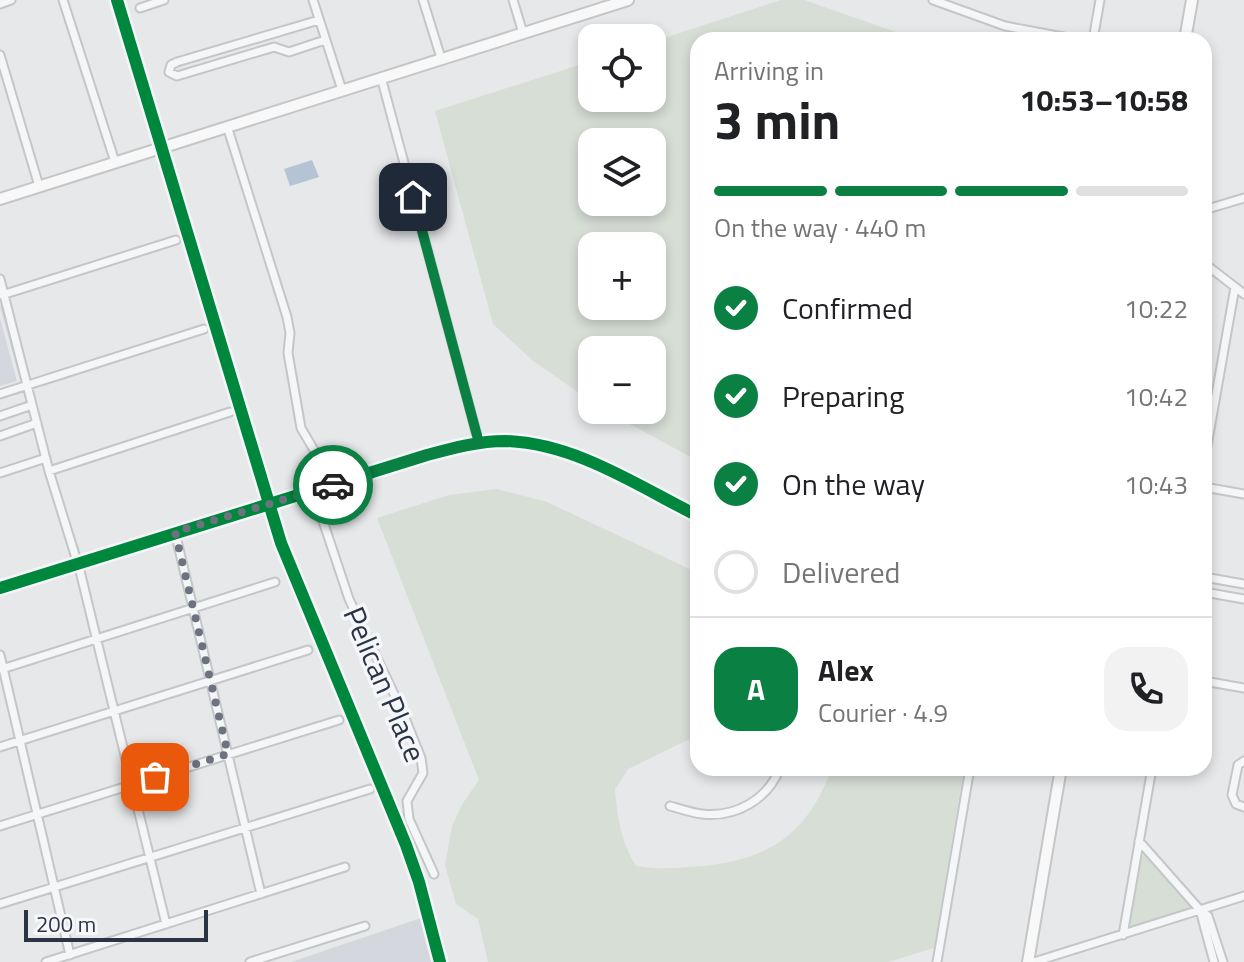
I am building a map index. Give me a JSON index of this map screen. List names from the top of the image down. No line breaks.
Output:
{"streets":{"street":["Pelican Place"]},"scale_bar":"200 m","page":{"map_buttons":["+","−"],"heading":["3 min","Arriving in","10:53–10:58"],"panel":["Alex","Courier · 4.9"],"bar":"On the way · 440 m","list":[["Confirmed","10:22"],["Preparing","10:42"],["On the way","10:43"],"Delivered"],"round":"A","scale":"200 m"}}
